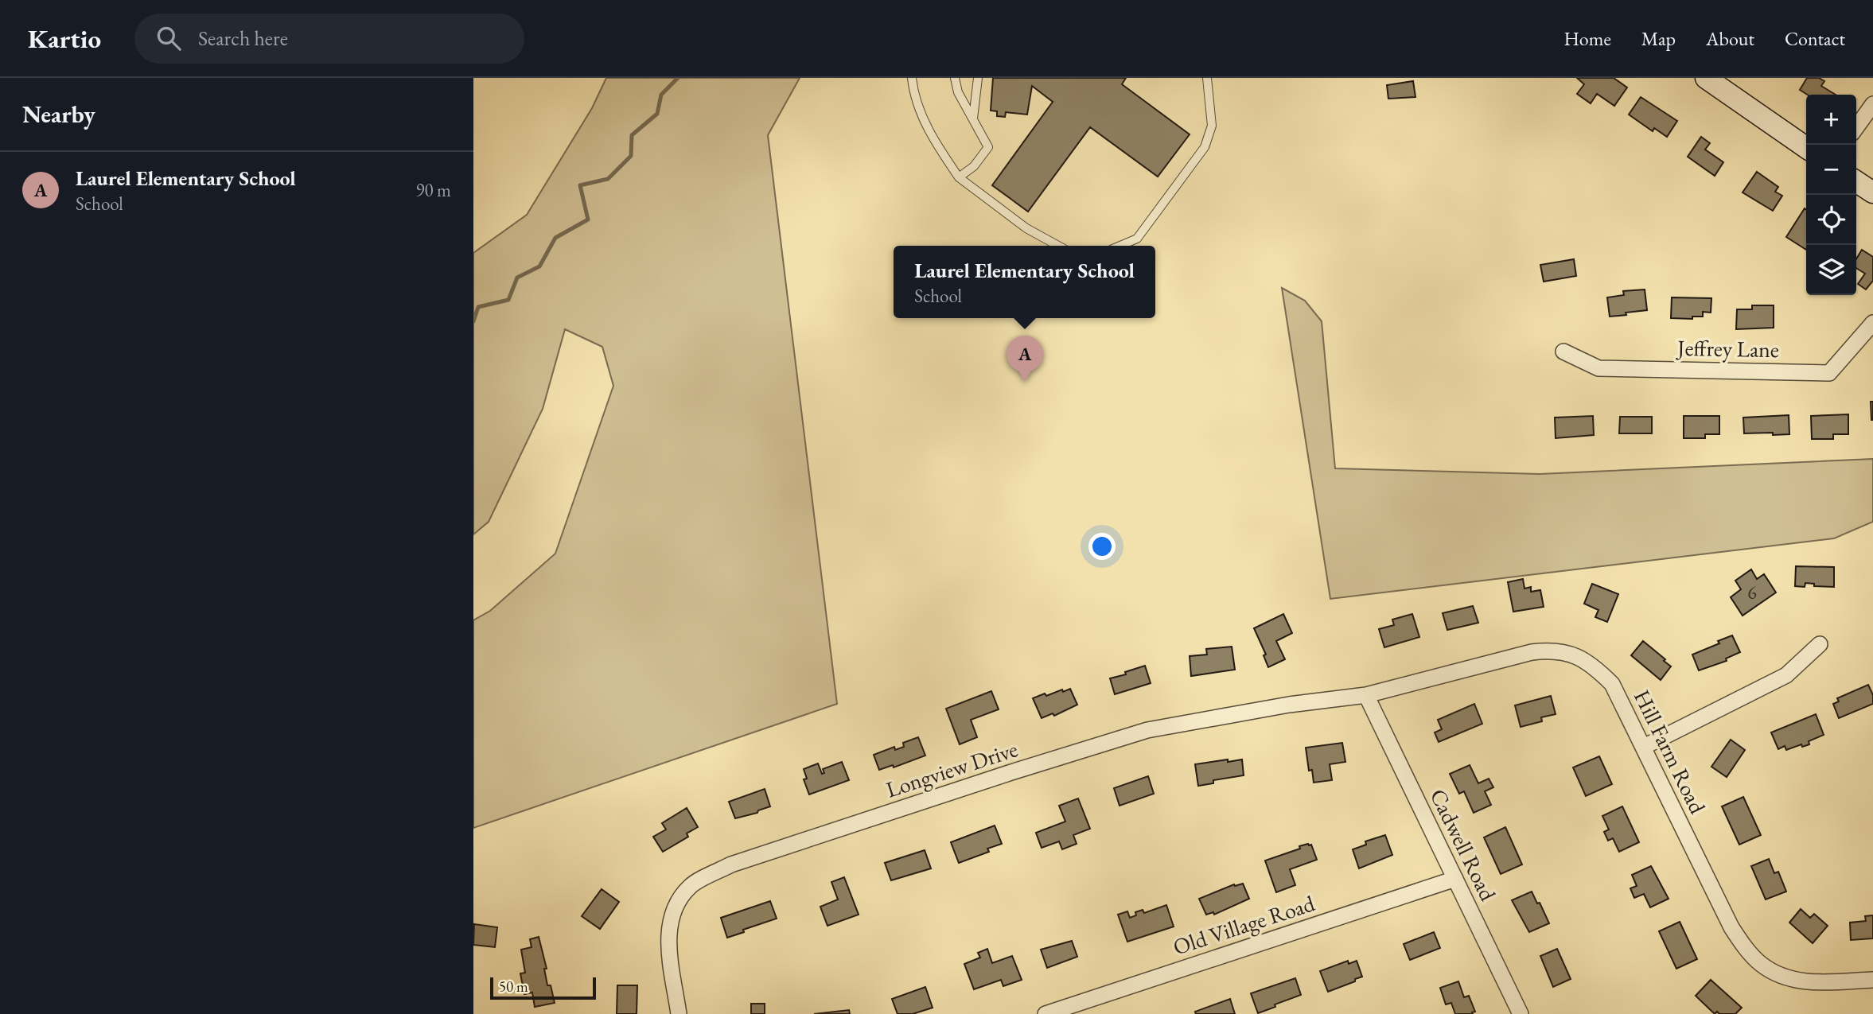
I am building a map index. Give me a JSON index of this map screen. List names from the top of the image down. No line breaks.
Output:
{"streets":{"street":["Jeffrey Lane","Hill Farm Road","Longview Drive","Cadwell Road","Old Village Road"]},"crossings":[["Hill Farm Road","Longview Drive"],["Hill Farm Road","Cadwell Road"],["Longview Drive","Cadwell Road"],["Cadwell Road","Old Village Road"]],"house_numbers":["6"],"scale_bar":"50 m","page":{"header":"Kartio","search":"Search here","nav":["Home","Map","About","Contact"],"heading":"Nearby","map_buttons":["+","−"],"list":[{"mark":"A","name":"Laurel Elementary School","note":"School","value":"90 m"}],"popup":["Laurel Elementary School","School"],"pins":"A","scale":"50 m"}}
